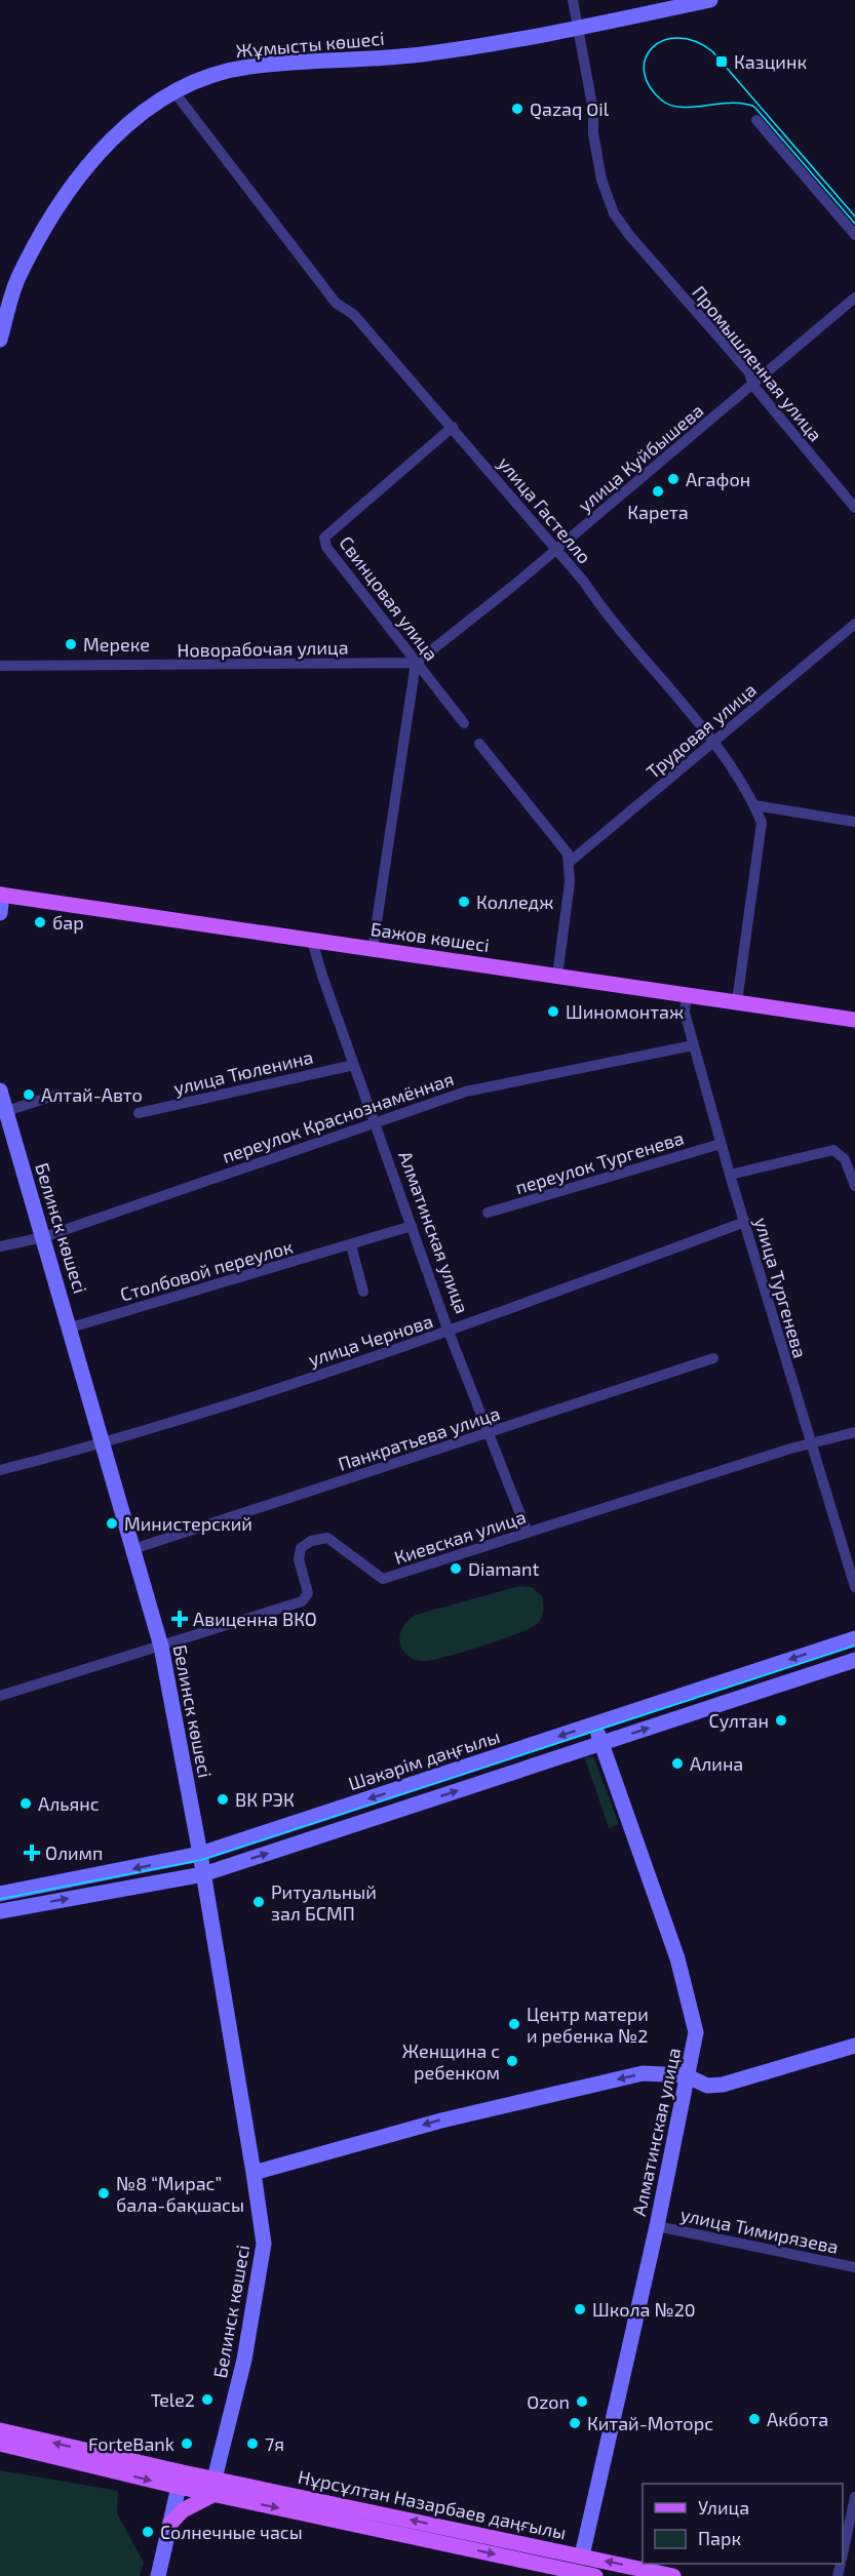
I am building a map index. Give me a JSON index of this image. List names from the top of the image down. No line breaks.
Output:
{"streets":{"main road":["Жұмысты көшесі","Бажов көшесі","Белинск көшесі","Алматинская улица","Шәкәрім даңғылы","Нұрсұлтан Назарбаев даңғылы"],"street":["Промышленная улица","улица Куйбышева","улица Гастелло","Свинцовая улица","Новорабочая улица","Трудовая улица","улица Тюленина","переулок Краснознамённая","переулок Тургенева","Столбовой переулок","улица Тургенева","улица Чернова","Панкратьева улица","Киевская улица","улица Тимирязева"]},"crossings":[["Жұмысты көшесі","Промышленная улица"],["Жұмысты көшесі","улица Гастелло"],["Промышленная улица","улица Куйбышева"],["улица Куйбышева","улица Гастелло"],["улица Куйбышева","Свинцовая улица"],["улица Куйбышева","Новорабочая улица"],["улица Гастелло","Свинцовая улица"],["улица Гастелло","Трудовая улица"],["улица Гастелло","Бажов көшесі"],["Свинцовая улица","Новорабочая улица"],["Бажов көшесі","Алматинская улица"],["Бажов көшесі","улица Тургенева"],["улица Тюленина","Алматинская улица"],["переулок Краснознамённая","Белинск көшесі"],["переулок Краснознамённая","Алматинская улица"],["переулок Краснознамённая","улица Тургенева"],["переулок Тургенева","улица Тургенева"],["Белинск көшесі","Столбовой переулок"],["Белинск көшесі","улица Чернова"],["Белинск көшесі","Панкратьева улица"],["Белинск көшесі","Киевская улица"],["Белинск көшесі","Шәкәрім даңғылы"],["Белинск көшесі","Нұрсұлтан Назарбаев даңғылы"],["Алматинская улица","Столбовой переулок"],["Алматинская улица","улица Чернова"],["Алматинская улица","Панкратьева улица"],["Алматинская улица","Киевская улица"],["Алматинская улица","Шәкәрім даңғылы"],["Алматинская улица","улица Тимирязева"],["Алматинская улица","Нұрсұлтан Назарбаев даңғылы"],["улица Тургенева","улица Чернова"],["улица Тургенева","Киевская улица"]],"places":{"transit":["Казцинк"],"other":["Qazaq Oil","Агафон","Карета","Мереке","Колледж","бар","Шиномонтаж","Алтай-Авто","Министерский","Diamant","Султан","Алина","ВК РЭК","Альянс","Ритуальный зал БСМП","Центр матери и ребенка №2","Женщина с ребенком","№8 “Мирас” бала-бақшасы","Школа №20","Tele2","Ozon","Акбота","Китай-Моторс","ForteBank","7я","Солнечные часы"],"health":["Авиценна ВКО","Олимп"]},"legend":["Улица","Парк"]}
